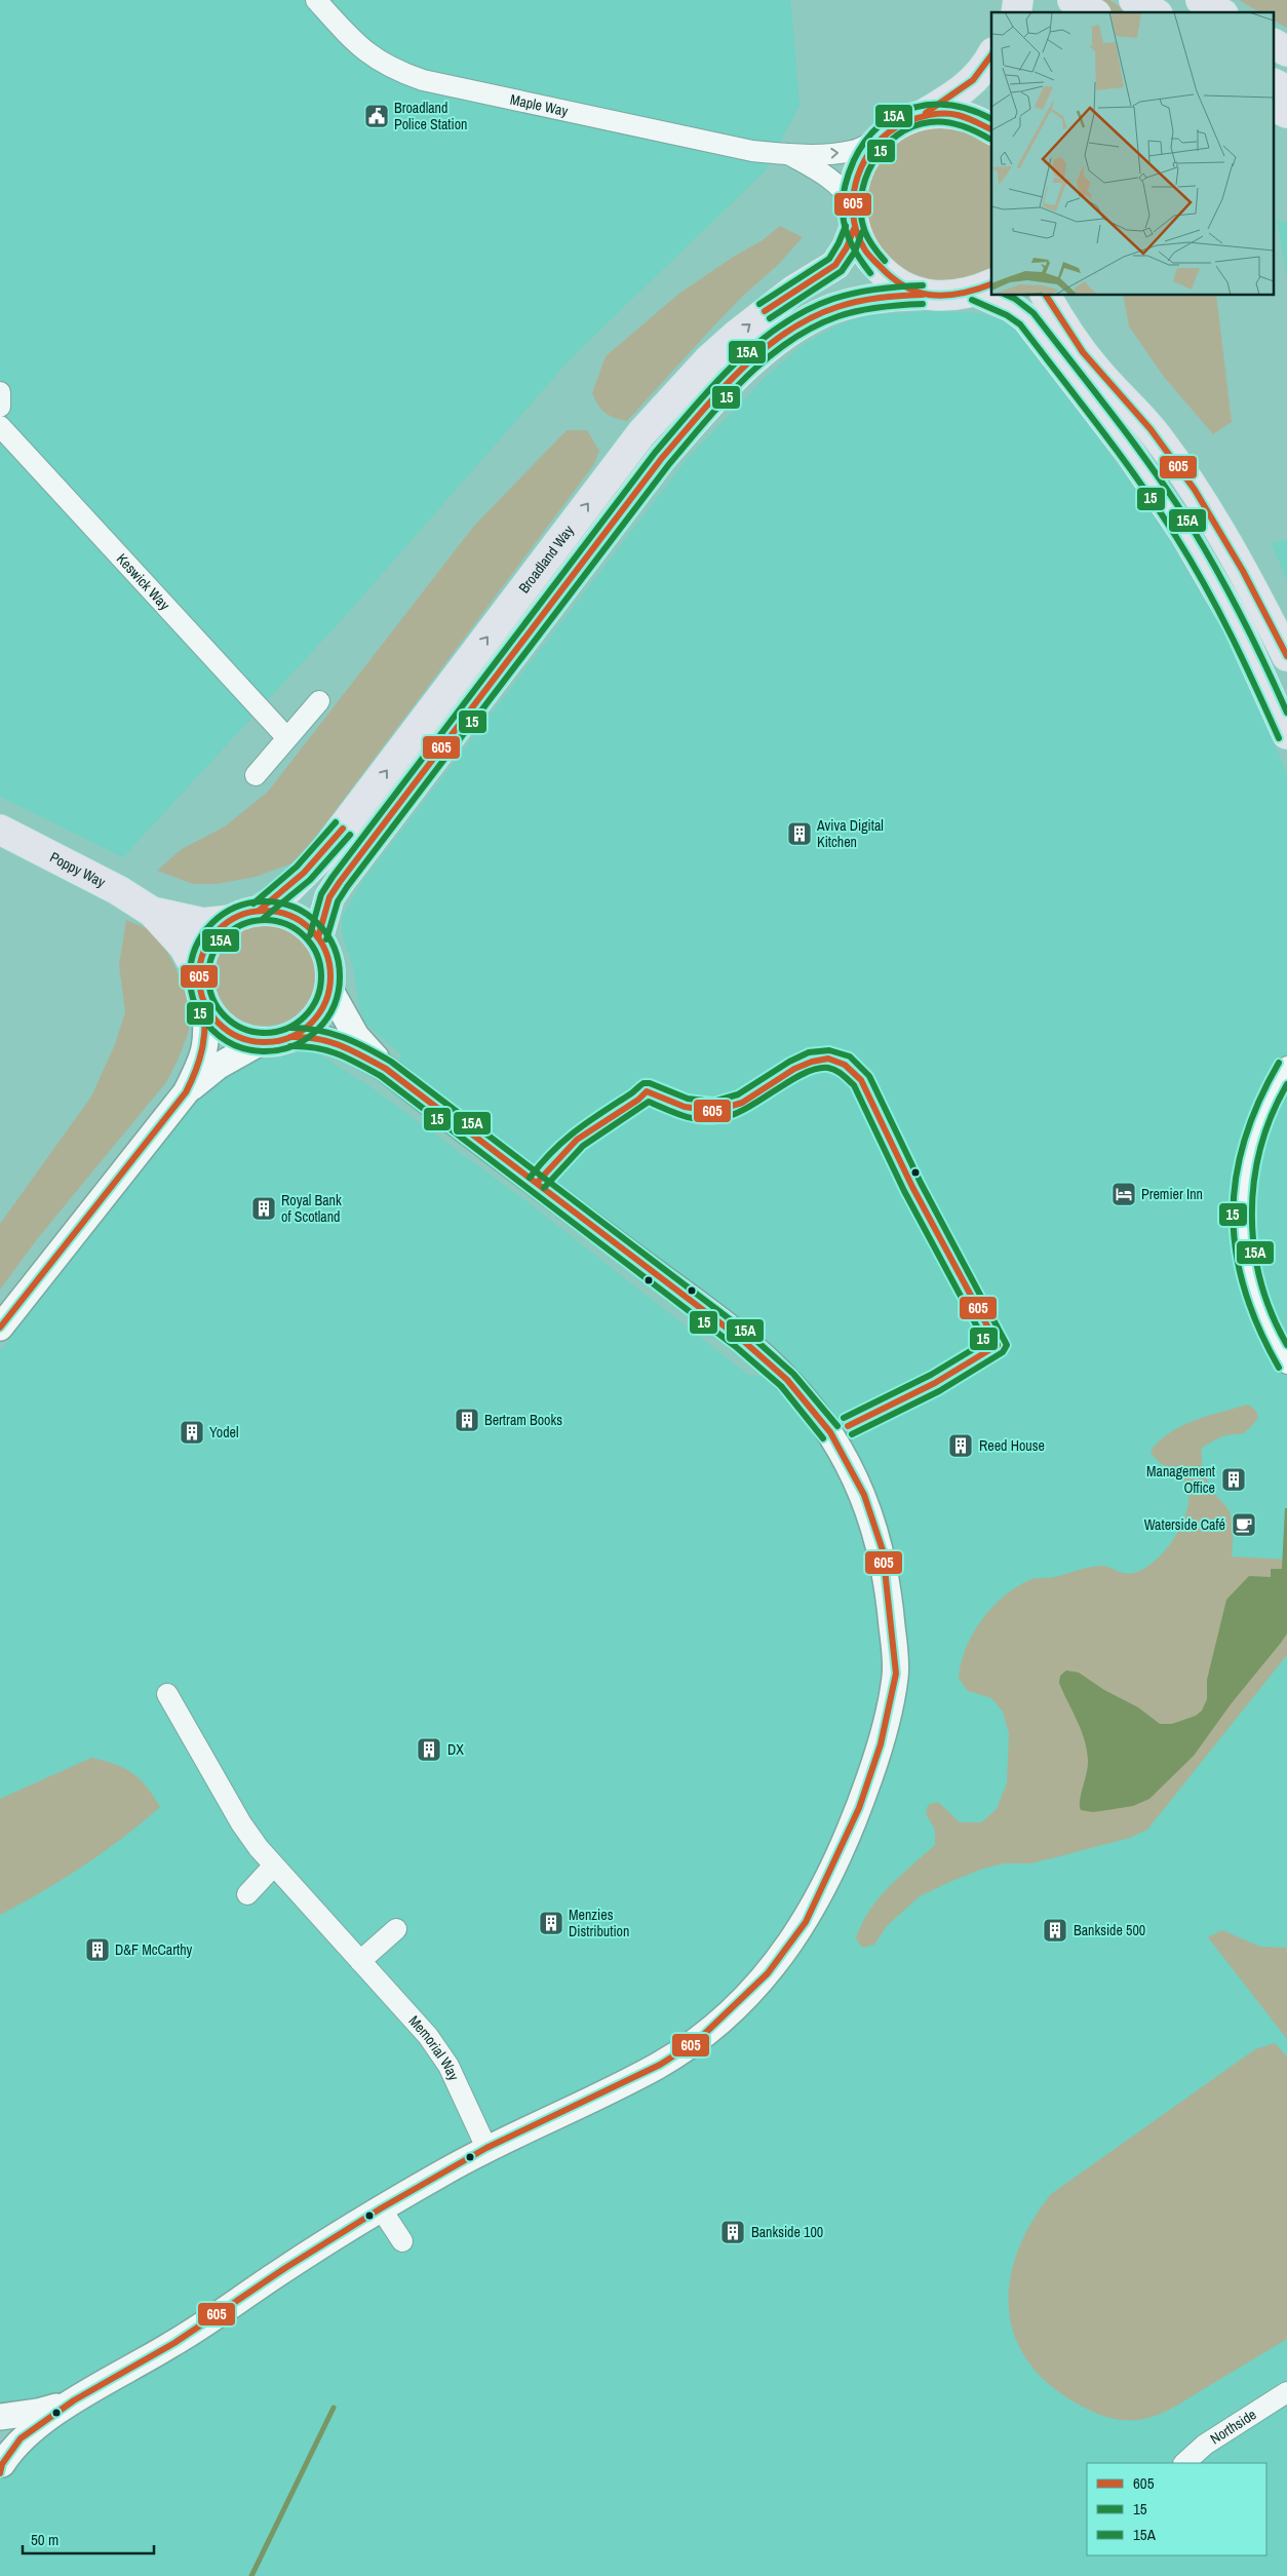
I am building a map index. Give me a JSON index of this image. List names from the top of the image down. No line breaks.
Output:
{"streets":{"highway":["Broadland Way","Poppy Way"],"street":["Maple Way","Keswick Way","Memorial Way","Northside"]},"crossings":[["Maple Way","Broadland Way"],["Broadland Way","Poppy Way"]],"places":{"public building":["Broadland Police Station"],"building":["Aviva Digital Kitchen","Royal Bank of Scotland","Bertram Books","Yodel","Reed House","Management Office","DX","Menzies Distribution","Bankside 500","D&F McCarthy","Bankside 100"],"hotel":["Premier Inn"],"cafe":["Waterside Café"]},"lines":["transit line 605","transit line 15A","transit line 15"],"legend":["605","15","15A"],"scale_bar":"50 m"}
